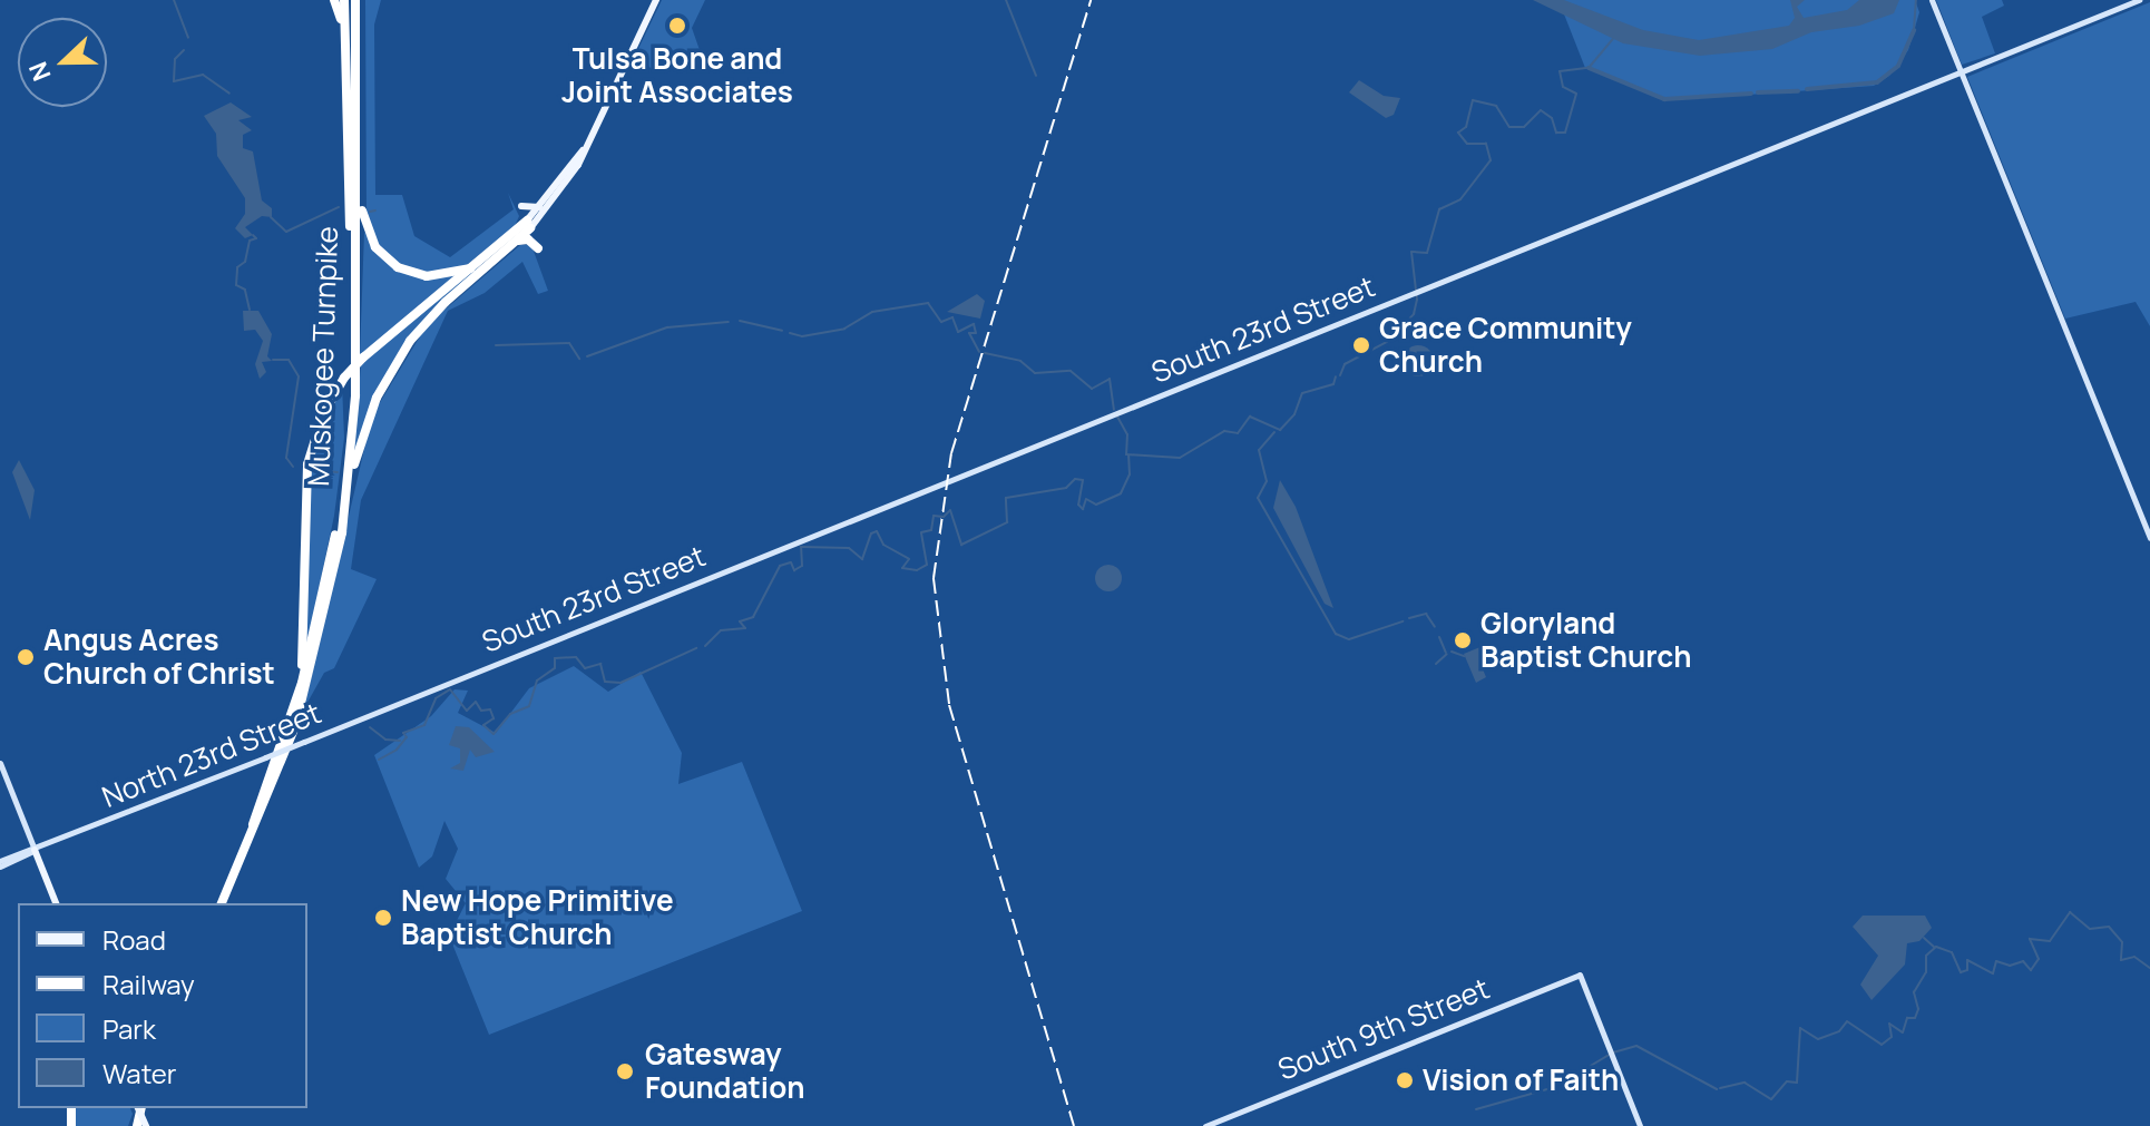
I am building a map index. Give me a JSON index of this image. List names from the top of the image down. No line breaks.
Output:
{"streets":{"highway":["Muskogee Turnpike"],"main road":["South 23rd Street","North 23rd Street","South 9th Street"]},"crossings":[["South 23rd Street","North 23rd Street"]],"places":["Tulsa Bone and Joint Associates","Grace Community Church","Gloryland Baptist Church","Angus Acres Church of Christ","New Hope Primitive Baptist Church","Gatesway Foundation","Vision of Faith"],"legend":["Road","Railway","Park","Water"],"north":"left"}
